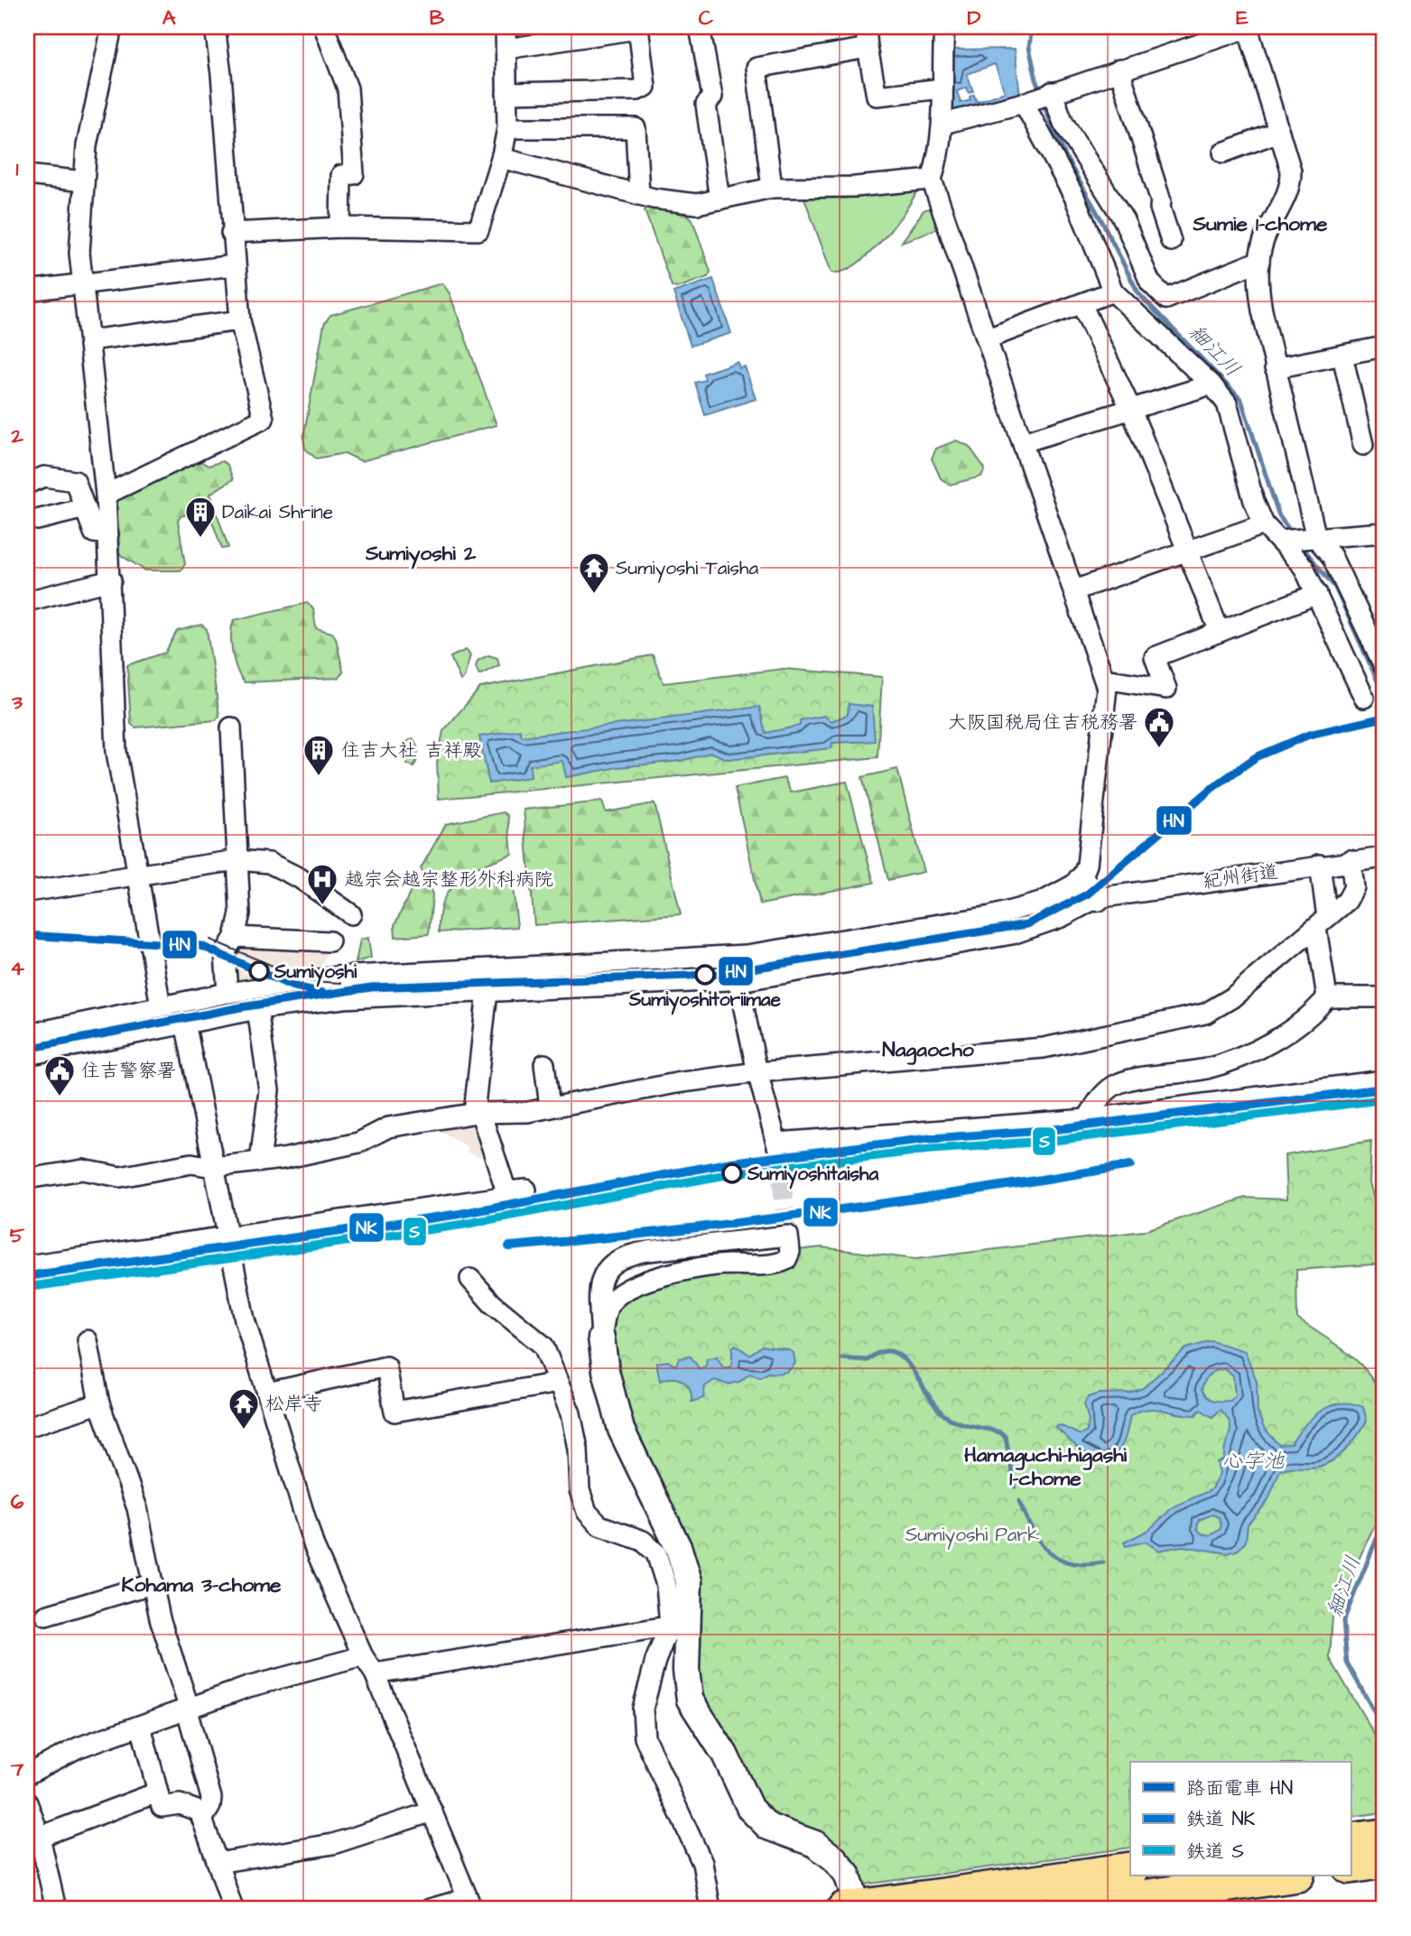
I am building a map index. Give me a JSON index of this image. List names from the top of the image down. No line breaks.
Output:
{"streets":{"street":["紀州街道"]},"districts":["Sumie 1-chome","Sumiyoshi 2","Nagaocho","Hamaguchi-higashi 1-chome","Kohama 3-chome"],"water":["細江川","心字池"],"parks":["Sumiyoshi Park"],"places":{"building":["Daikai Shrine","住吉大社 吉祥殿"],"temple":["Sumiyoshi Taisha","松岸寺"],"public building":["大阪国税局住吉税務署","住吉警察署"],"hospital":["越宗会越宗整形外科病院"],"other":["Sumiyoshi","Sumiyoshitoriimae","Sumiyoshitaisha"]},"lines":["tram line HN","rail line NK","rail line S"],"legend":["路面電車 HN","鉄道 NK","鉄道 S"],"grid":{"columns":["A","B","C","D","E"],"rows":["1","2","3","4","5","6","7"]}}
